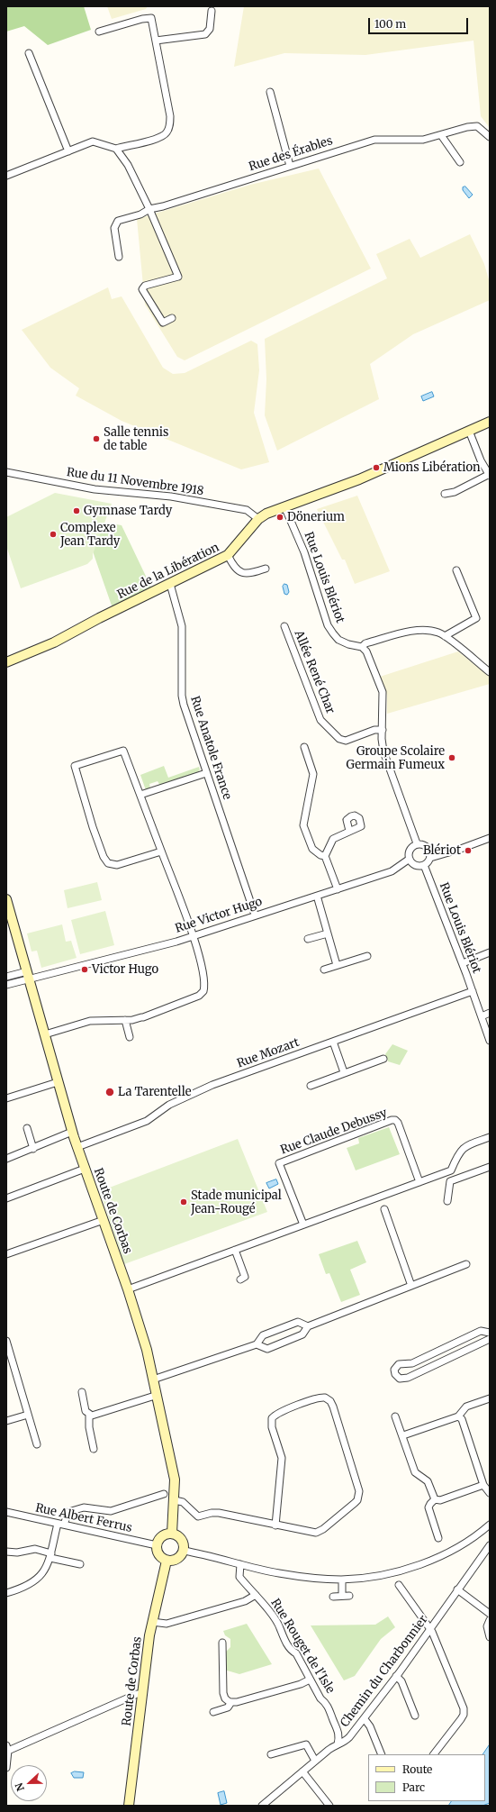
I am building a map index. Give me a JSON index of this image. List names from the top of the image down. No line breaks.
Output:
{"streets":{"street":["Rue des Érables","Rue du 11 Novembre 1918","Rue de la Libération","Rue Louis Blériot","Allée René Char","Rue Anatole France","Rue Victor Hugo","Rue Mozart","Rue Claude Debussy","Route de Corbas","Rue Albert Ferrus","Rue Rouget de l'Isle","Chemin du Charbonnier"]},"crossings":[["Rue du 11 Novembre 1918","Rue de la Libération"],["Rue de la Libération","Rue Louis Blériot"],["Rue de la Libération","Rue Anatole France"],["Rue Louis Blériot","Rue Victor Hugo"],["Rue Louis Blériot","Rue Mozart"],["Rue Anatole France","Rue Victor Hugo"],["Rue Victor Hugo","Route de Corbas"],["Rue Mozart","Route de Corbas"],["Route de Corbas","Rue Albert Ferrus"],["Rue Rouget de l'Isle","Chemin du Charbonnier"]],"places":["Salle tennis de table","Mions Libération","Gymnase Tardy","Dönerium","Complexe Jean Tardy","Groupe Scolaire Germain Fumeux","Blériot","Victor Hugo","La Tarentelle","Stade municipal Jean-Rougé"],"legend":["Route","Parc"],"scale_bar":"100 m","north":"left"}
